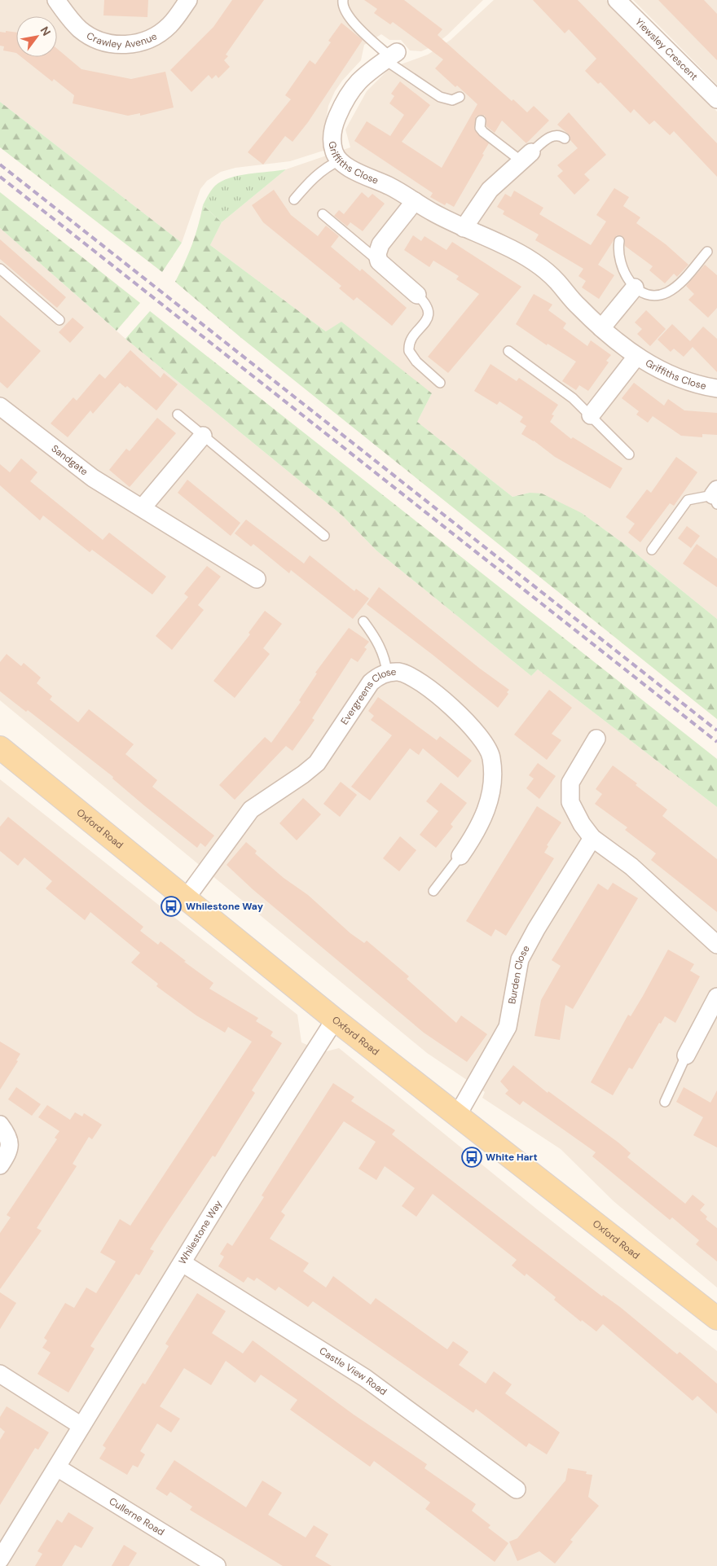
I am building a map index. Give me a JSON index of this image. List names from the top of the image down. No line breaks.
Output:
{"streets":{"main road":["Oxford Road"],"street":["Crawley Avenue","Yiewsley Crescent","Griffiths Close","Sandgate","Evergreens Close","Burden Close","Whilestone Way","Castle View Road","Cullerne Road"]},"crossings":[["Evergreens Close","Oxford Road"],["Oxford Road","Burden Close"],["Oxford Road","Whilestone Way"],["Whilestone Way","Castle View Road"],["Whilestone Way","Cullerne Road"]],"places":{"bus stop":["Whilestone Way","White Hart"]},"north":"top right"}
